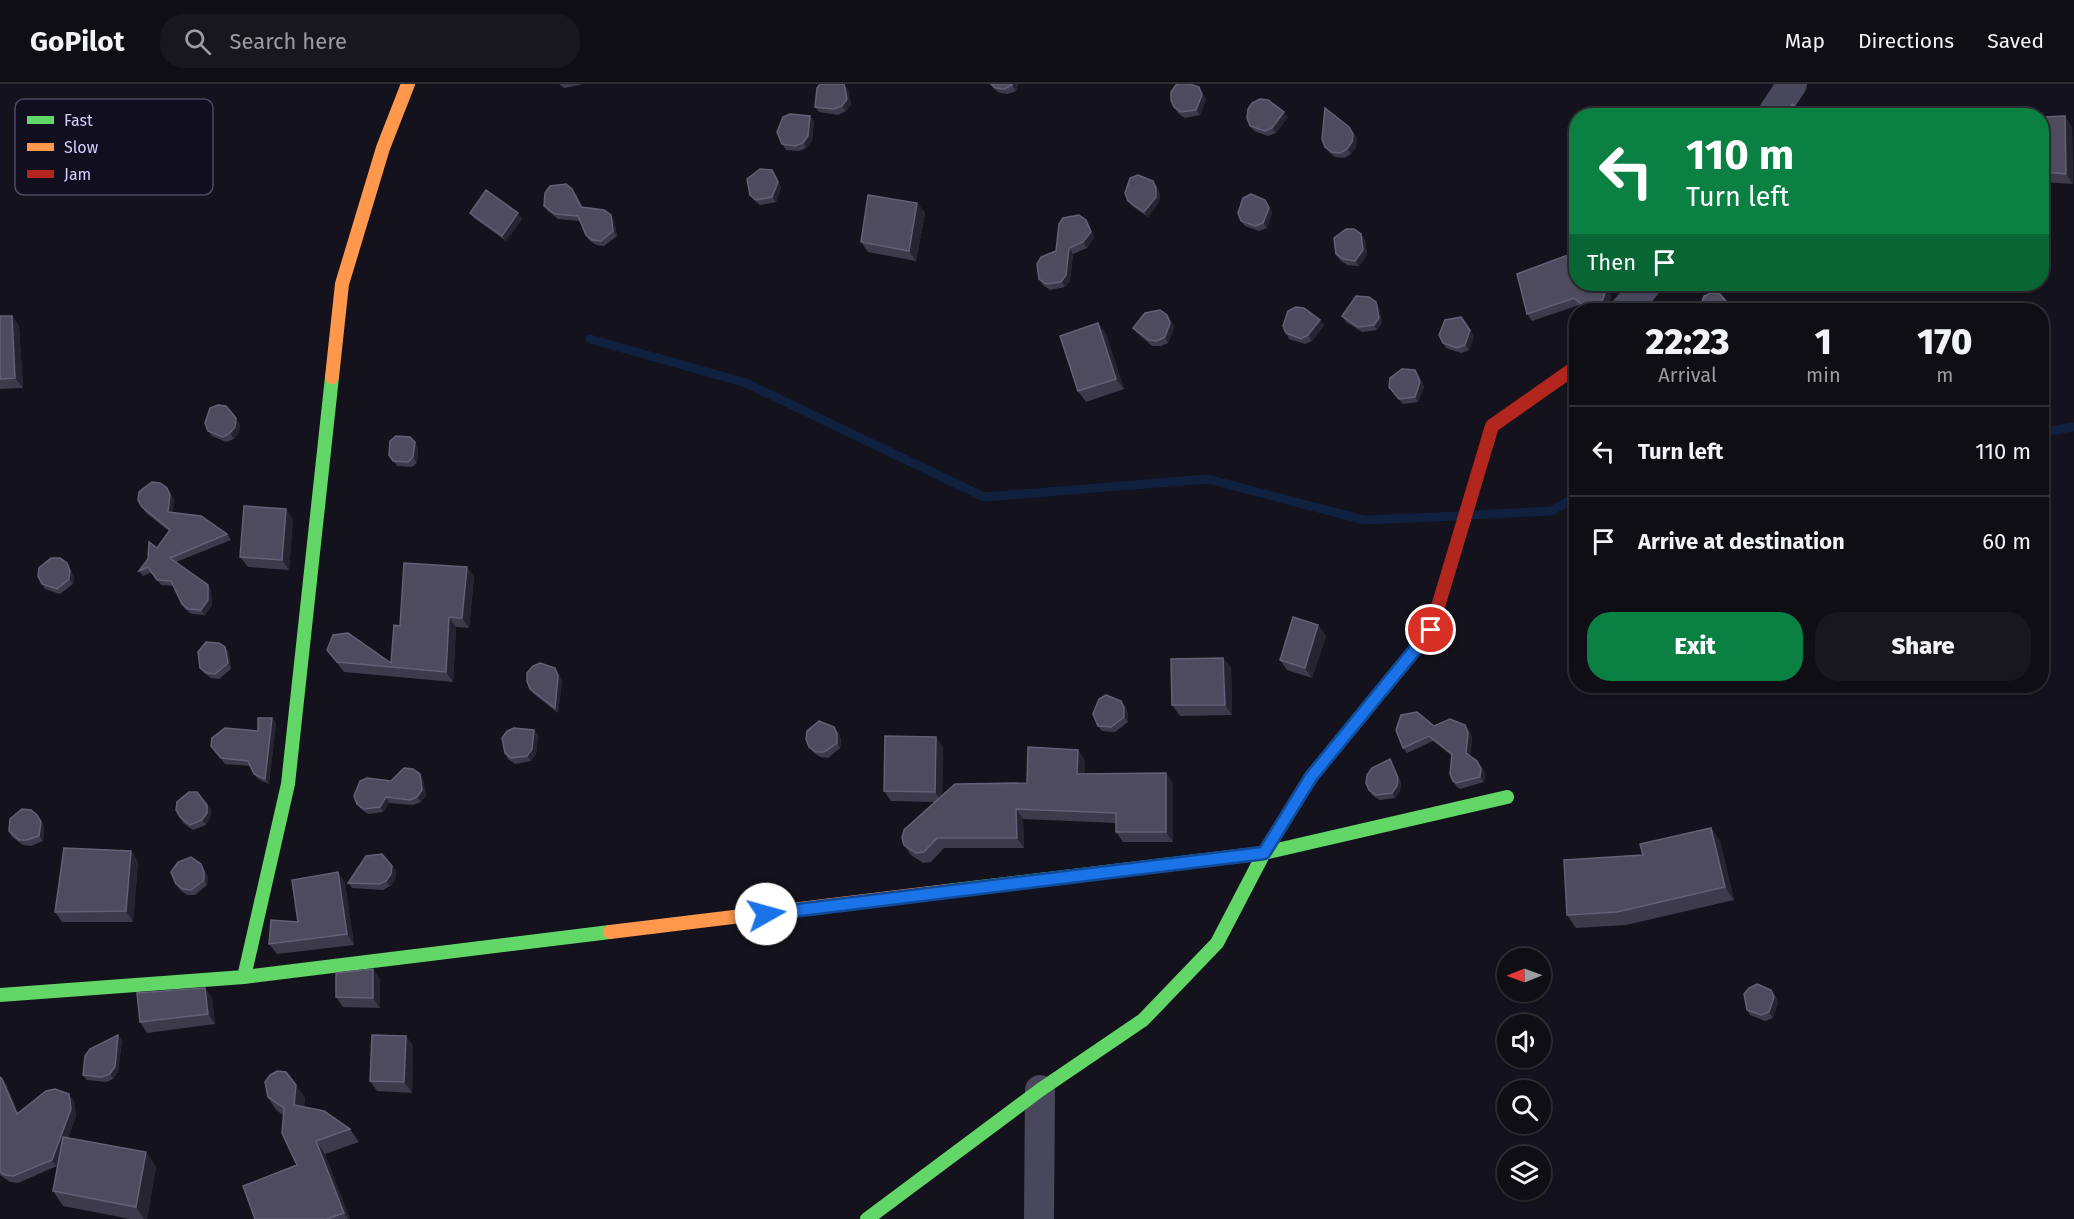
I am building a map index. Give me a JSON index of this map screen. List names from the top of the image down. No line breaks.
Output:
{"legend":["Fast","Slow","Jam"],"north":"left","page":{"header":"GoPilot","search":"Search here","nav":["Map","Directions","Saved"],"turn":["110 m","Turn left"],"then":"Then","eta":["22:23","Arrival","1","min","170","m"],"list":[{"name":"Turn left","value":"110 m"},{"name":"Arrive at destination","value":"60 m"}],"buttons":["Exit","Share"]}}
